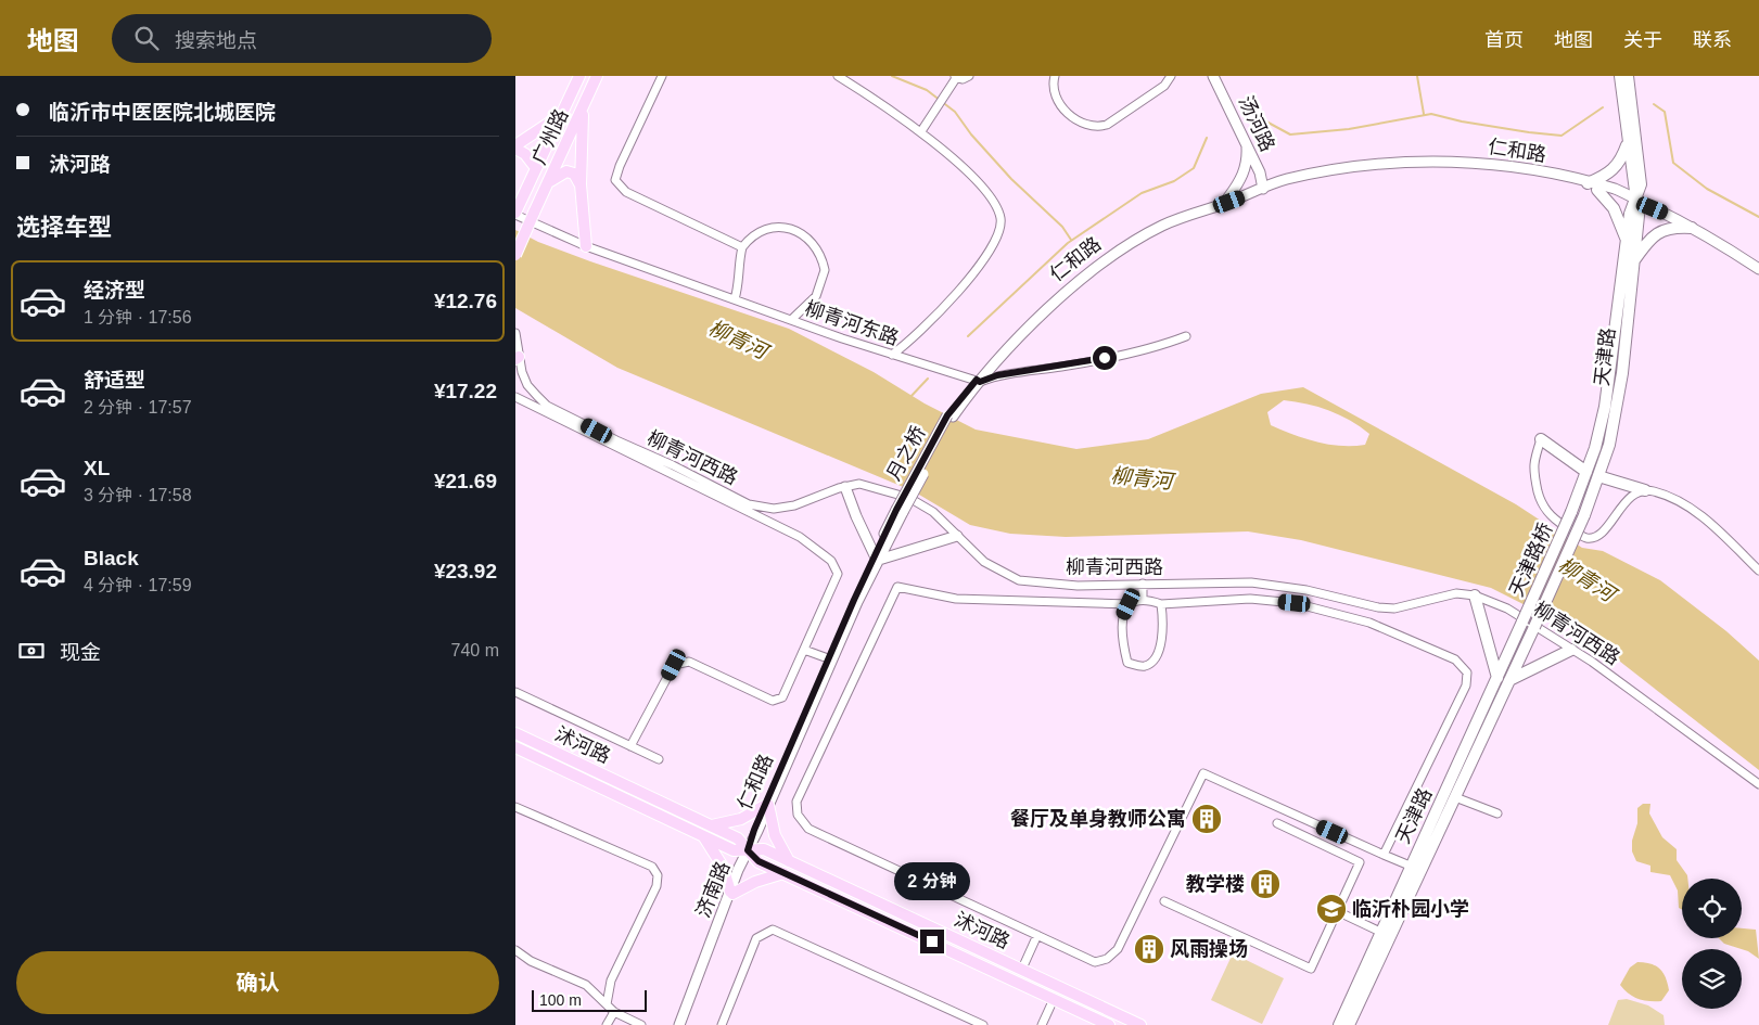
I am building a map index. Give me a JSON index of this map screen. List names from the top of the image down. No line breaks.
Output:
{"streets":{"main road":["广州路","天津路","天津路桥","沭河路"],"street":["汤河路","仁和路","柳青河东路","月之桥","柳青河西路","济南路"]},"crossings":[["汤河路","仁和路"],["广州路","柳青河东路"],["仁和路","柳青河东路"],["仁和路","天津路"],["仁和路","月之桥"],["仁和路","沭河路"],["仁和路","济南路"],["天津路","天津路桥"],["沭河路","济南路"]],"water":["柳青河"],"places":{"building":["餐厅及单身教师公寓","教学楼","风雨操场"],"school or university":["临沂朴园小学"]},"scale_bar":"100 m","page":{"header":"地图","search":"搜索地点","nav":["首页","地图","关于","联系"],"banner":["临沂市中医医院北城医院","沭河路"],"heading":"选择车型","list":[{"name":"经济型","note":"1 分钟 · 17:56","value":"¥12.76"},{"name":"舒适型","note":"2 分钟 · 17:57","value":"¥17.22"},{"name":"XL","note":"3 分钟 · 17:58","value":"¥21.69"},{"name":"Black","note":"4 分钟 · 17:59","value":"¥23.92"}],"pay":["现金","740 m"],"bubble":"2 分钟","buttons":"确认","scale":"100 m"}}
